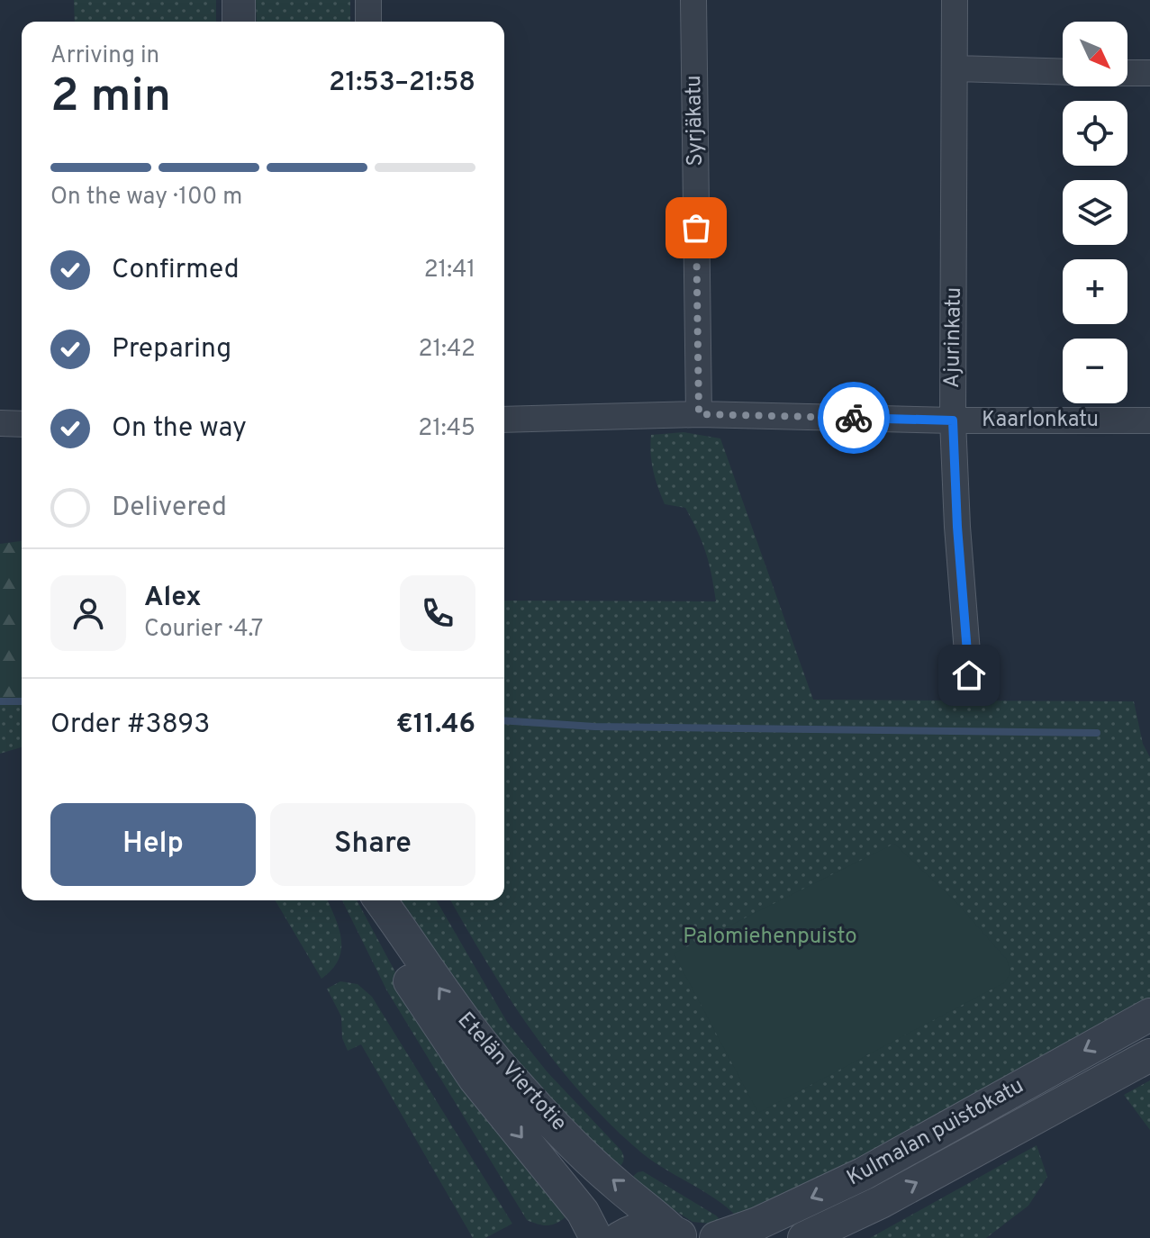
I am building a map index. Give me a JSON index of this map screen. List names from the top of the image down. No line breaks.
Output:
{"streets":{"street":["Syrjäkatu","Ajurinkatu","Kaarlonkatu","Etelän Viertotie","Kulmalan puistokatu"]},"crossings":[["Syrjäkatu","Kaarlonkatu"],["Ajurinkatu","Kaarlonkatu"]],"parks":["Palomiehenpuisto"],"north":"bottom right","page":{"map_buttons":["+","−"],"heading":["2 min","Arriving in","21:53–21:58"],"panel":["Alex","Courier · 4.7","Order #3893","€11.46"],"bar":"On the way · 100 m","list":[["Confirmed","21:41"],["Preparing","21:42"],["On the way","21:45"],"Delivered"],"buttons":["Help","Share"]}}
